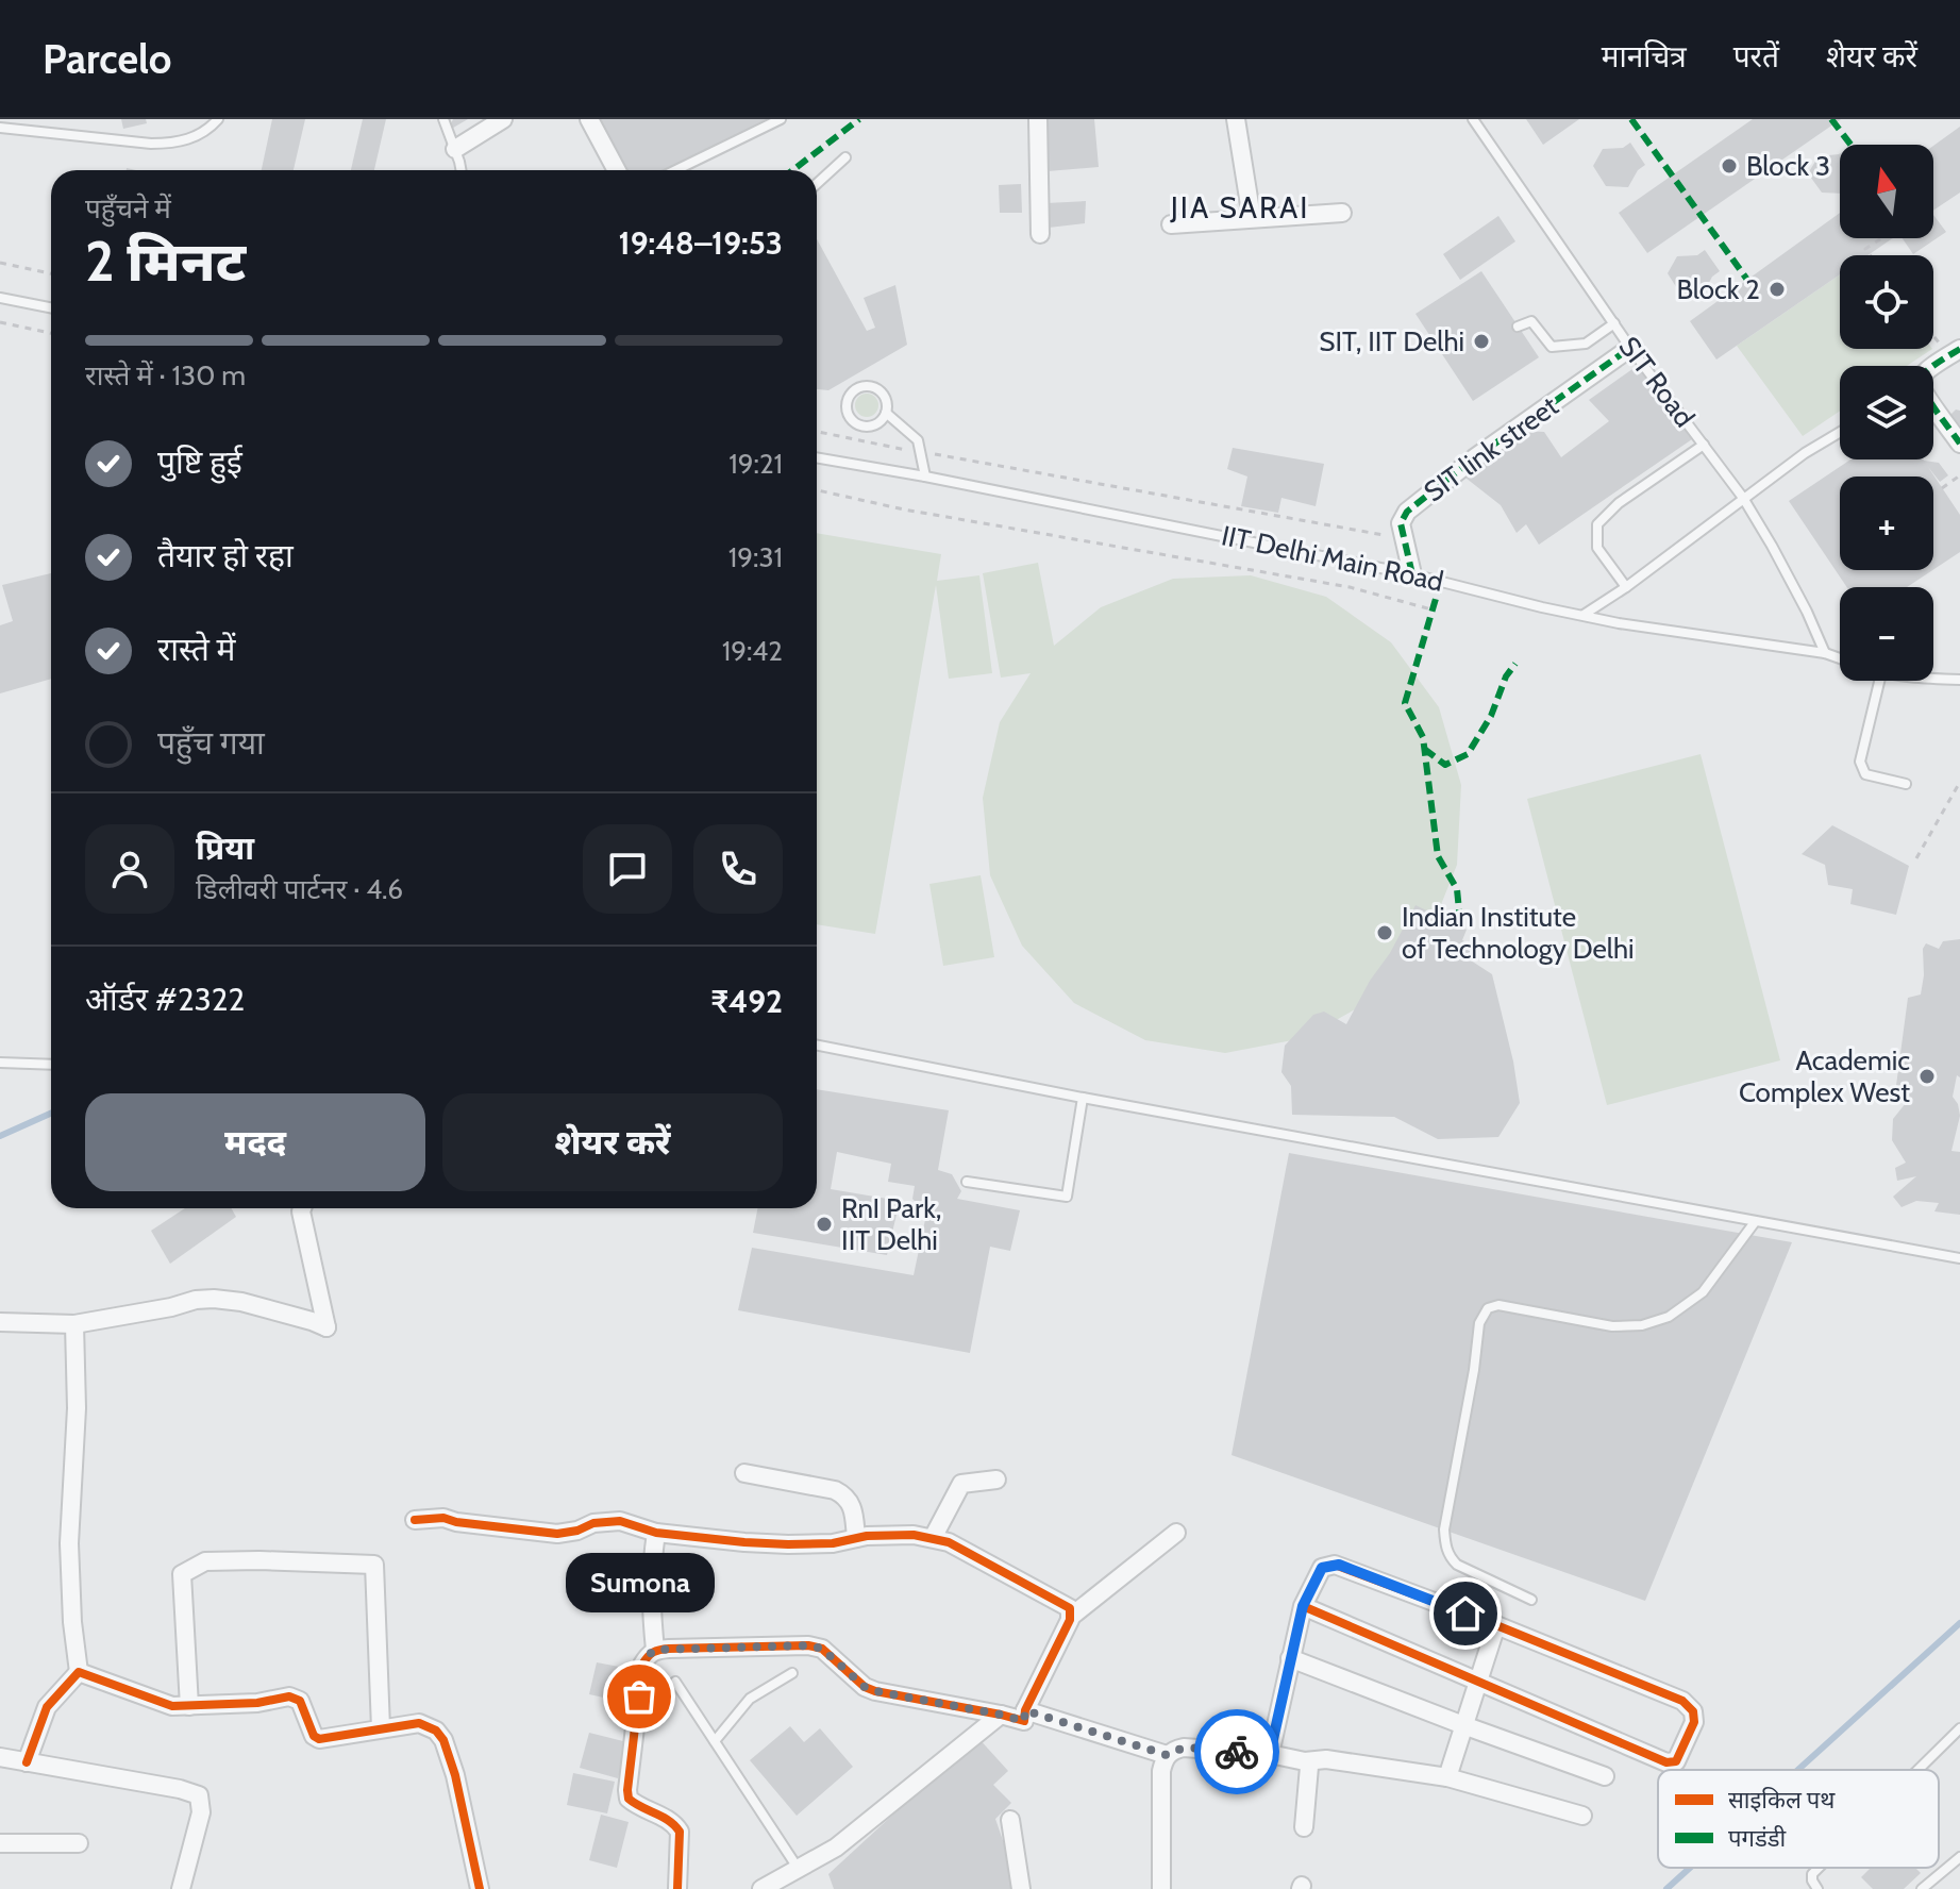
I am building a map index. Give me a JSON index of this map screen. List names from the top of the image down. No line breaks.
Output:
{"streets":{"street":["SIT link street"],"lane":["SIT Road","IIT Delhi Main Road"]},"crossings":[["SIT Road","SIT link street"],["SIT Road","IIT Delhi Main Road"]],"districts":["JIA SARAI"],"places":["Block 3","Block 2","SIT, IIT Delhi","Indian Institute of Technology Delhi","Academic Complex West","RnI Park, IIT Delhi","Sumona"],"legend":["साइकिल पथ","पगडंडी"],"north":"top","page":{"header":"Parcelo","nav":["मानचित्र","परतें","शेयर करें"],"map_buttons":["+","−"],"heading":["2 मिनट","पहुँचने में","19:48–19:53"],"panel":["प्रिया","डिलीवरी पार्टनर · 4.6","ऑर्डर #2322","₹492"],"bar":"रास्ते में · 130 m","list":[["पुष्टि हुई","19:21"],["तैयार हो रहा","19:31"],["रास्ते में","19:42"],"पहुँच गया"],"buttons":["मदद","शेयर करें"],"bubble":"Sumona"}}
